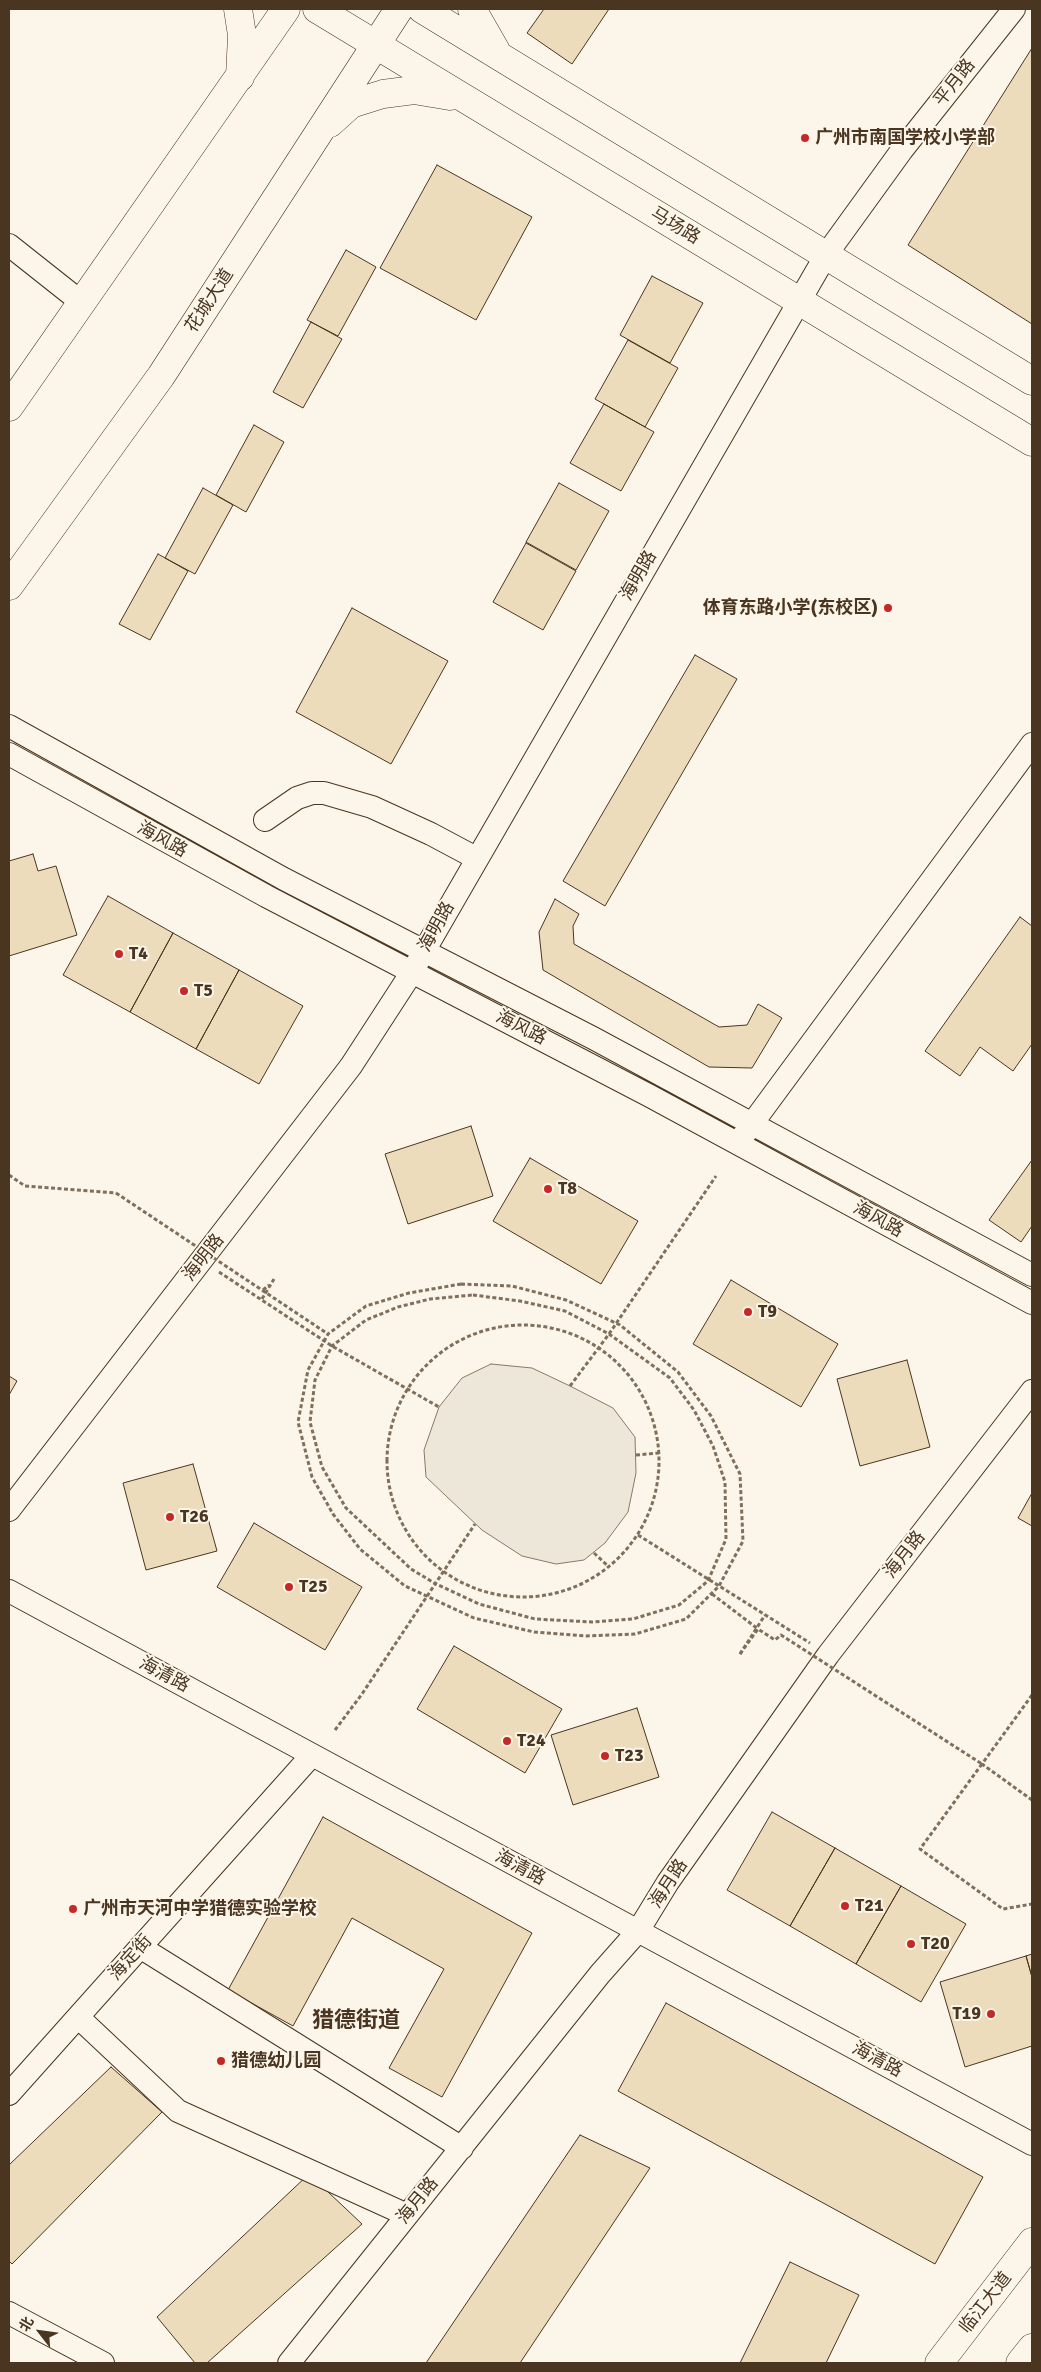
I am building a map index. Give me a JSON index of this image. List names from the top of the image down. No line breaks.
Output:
{"streets":{"main road":["马场路","花城大道","临江大道"],"street":["平月路","海明路","海风路","海月路","海清路","海定街"]},"crossings":[["平月路","马场路"],["平月路","海明路"],["马场路","花城大道"],["马场路","海明路"],["海明路","海风路"],["海月路","海清路"],["海清路","海定街"]],"districts":["猎德街道"],"places":["广州市南国学校小学部","体育东路小学(东校区)","T4","T5","T8","T9","T26","T25","T24","T23","T21","广州市天河中学猎德实验学校","T20","T19","猎德幼儿园"],"north":"top left"}
